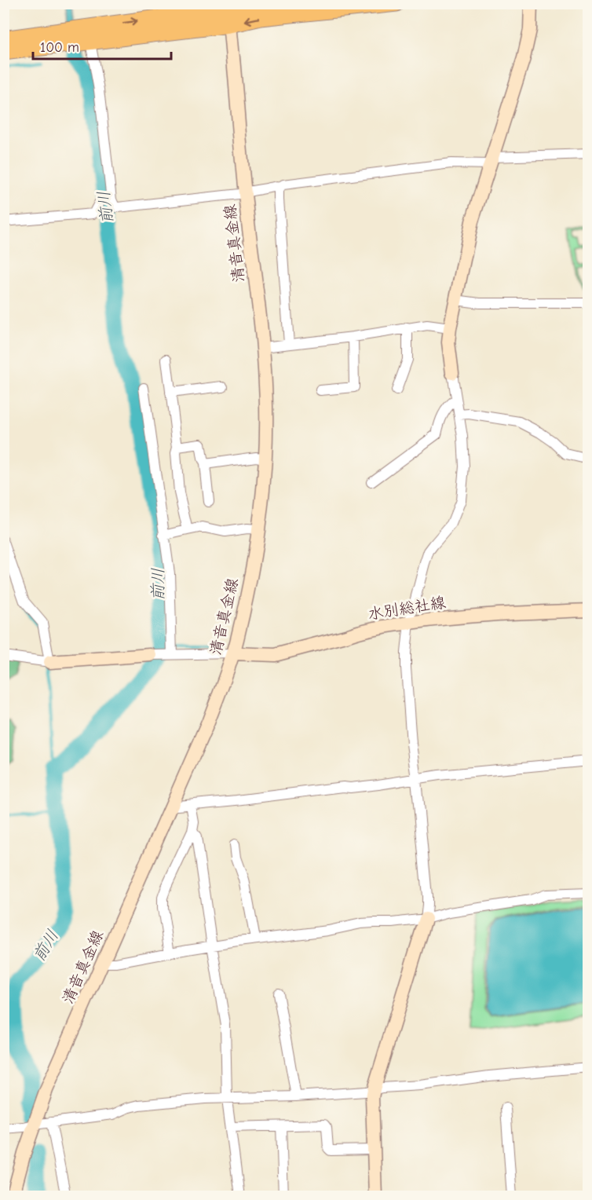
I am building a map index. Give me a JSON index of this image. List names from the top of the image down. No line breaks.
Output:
{"streets":{"main road":["清音真金線","水別総社線"]},"crossings":[["清音真金線","水別総社線"]],"water":["前川"],"scale_bar":"100 m"}
